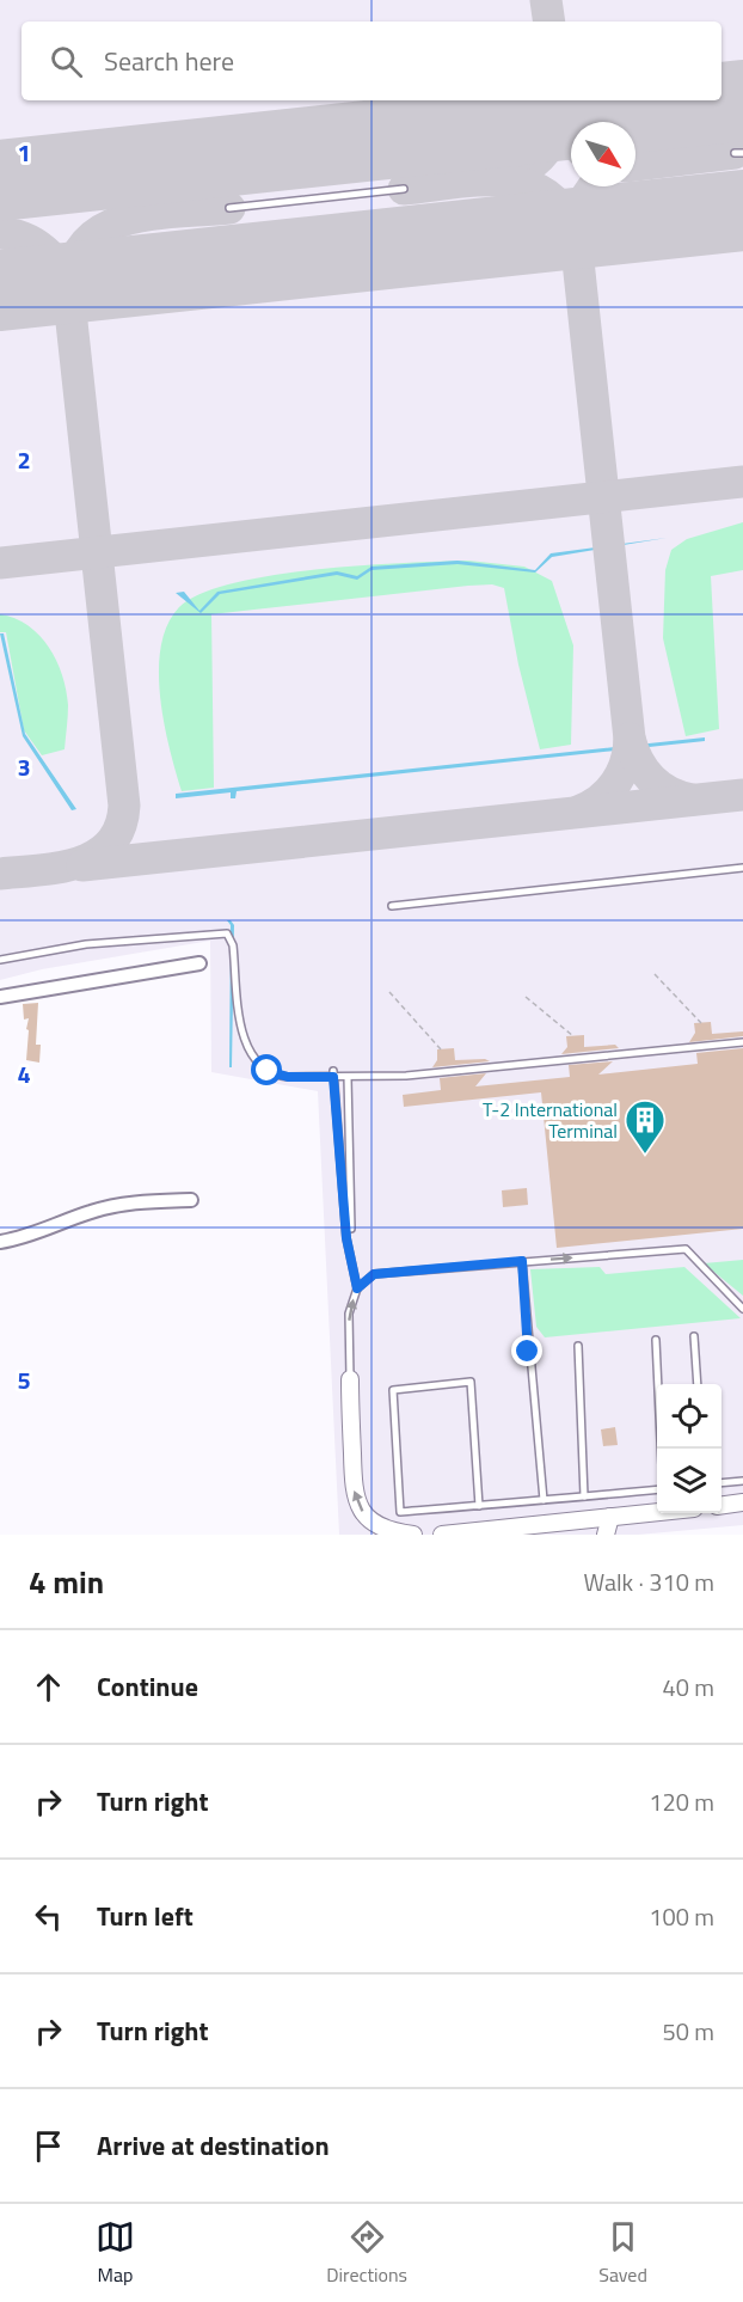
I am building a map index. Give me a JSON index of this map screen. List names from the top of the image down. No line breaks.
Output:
{"places":{"building":["T-2 International Terminal"]},"north":"bottom right","page":{"search":"Search here","heading":["4 min","Walk · 310 m"],"list":[["Continue","40 m"],["Turn right","120 m"],["Turn left","100 m"],["Turn right","50 m"],"Arrive at destination"],"nav":["Map","Directions","Saved"]},"grid":{"rows":["1","2","3","4","5"]}}
